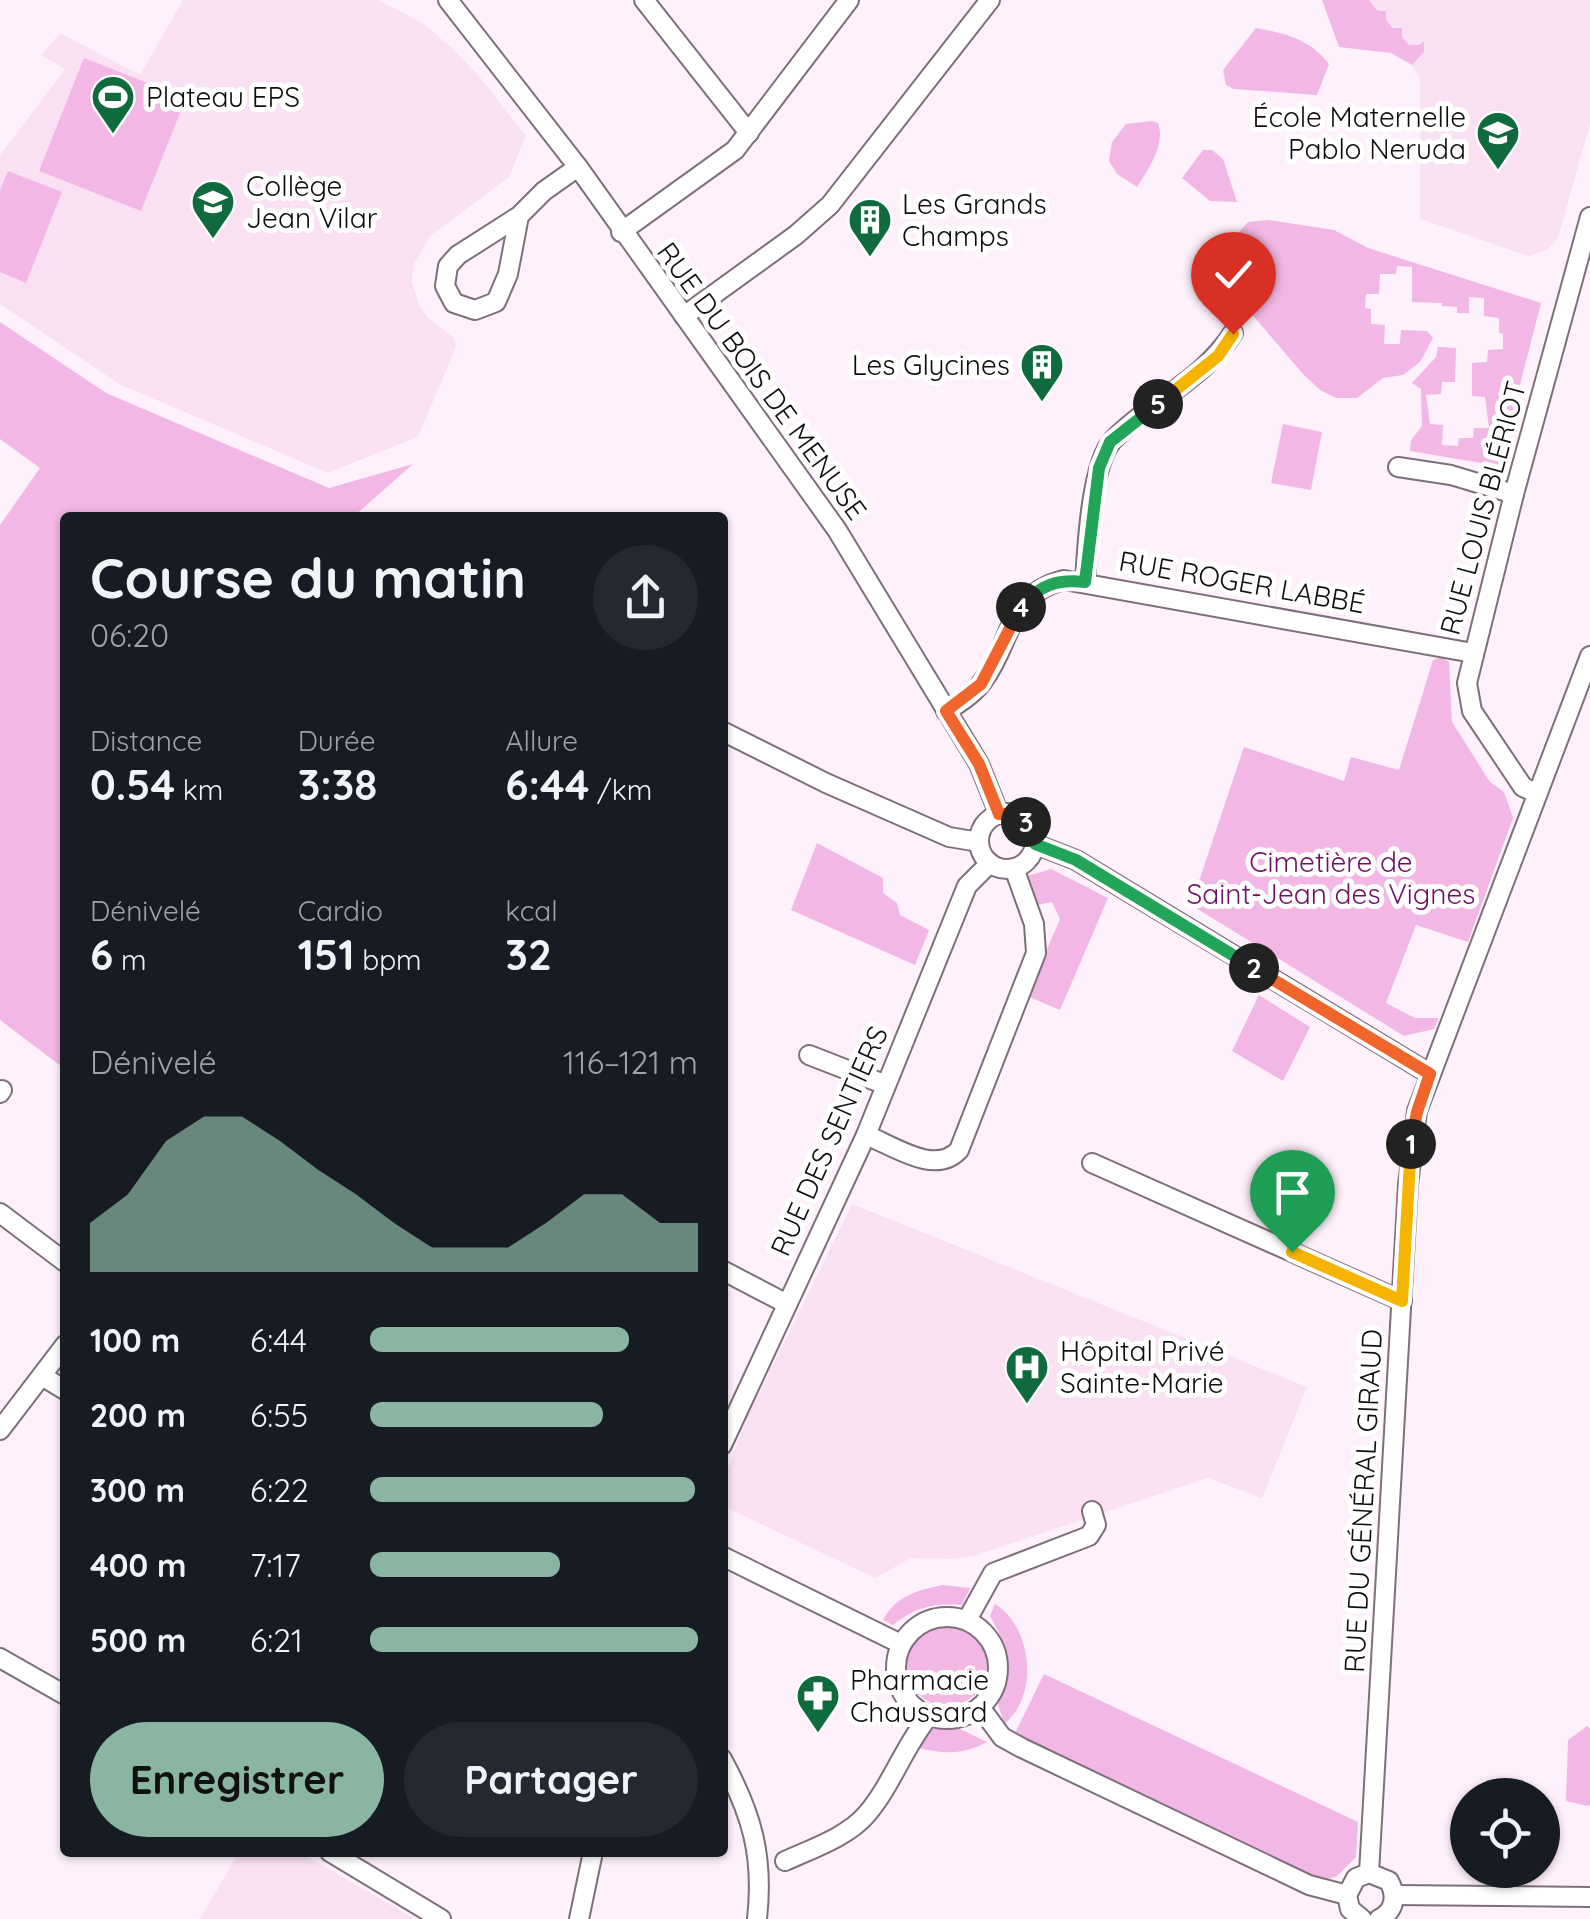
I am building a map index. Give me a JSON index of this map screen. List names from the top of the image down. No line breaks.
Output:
{"streets":{"street":["RUE DU BOIS DE MENUSE","RUE LOUIS BLÉRIOT","RUE ROGER LABBÉ","RUE DES SENTIERS","RUE DU GÉNÉRAL GIRAUD"]},"crossings":[["RUE DU BOIS DE MENUSE","RUE ROGER LABBÉ"],["RUE DU BOIS DE MENUSE","RUE DES SENTIERS"],["RUE LOUIS BLÉRIOT","RUE ROGER LABBÉ"],["RUE LOUIS BLÉRIOT","RUE DU GÉNÉRAL GIRAUD"]],"parks":["Cimetière de Saint-Jean des Vignes"],"places":{"sports":["Plateau EPS"],"school or university":["École Maternelle Pablo Neruda","Collège Jean Vilar"],"building":["Les Grands Champs","Les Glycines"],"hospital":["Hôpital Privé Sainte-Marie"],"pharmacy":["Pharmacie Chaussard"]},"page":{"pins":["5","4","3","2","1"],"heading":["Course du matin","06:20"],"stats":[["Distance","0.54 km"],["Durée","3:38"],["Allure","6:44 /km"],["Dénivelé","6 m"],["Cardio","151 bpm"],["kcal","32"]],"chart":["Dénivelé","116–121 m"],"list":[{"name":"100 m","note":"6:44"},{"name":"200 m","note":"6:55"},{"name":"300 m","note":"6:22"},{"name":"400 m","note":"7:17"},{"name":"500 m","note":"6:21"}],"buttons":["Enregistrer","Partager"]}}
